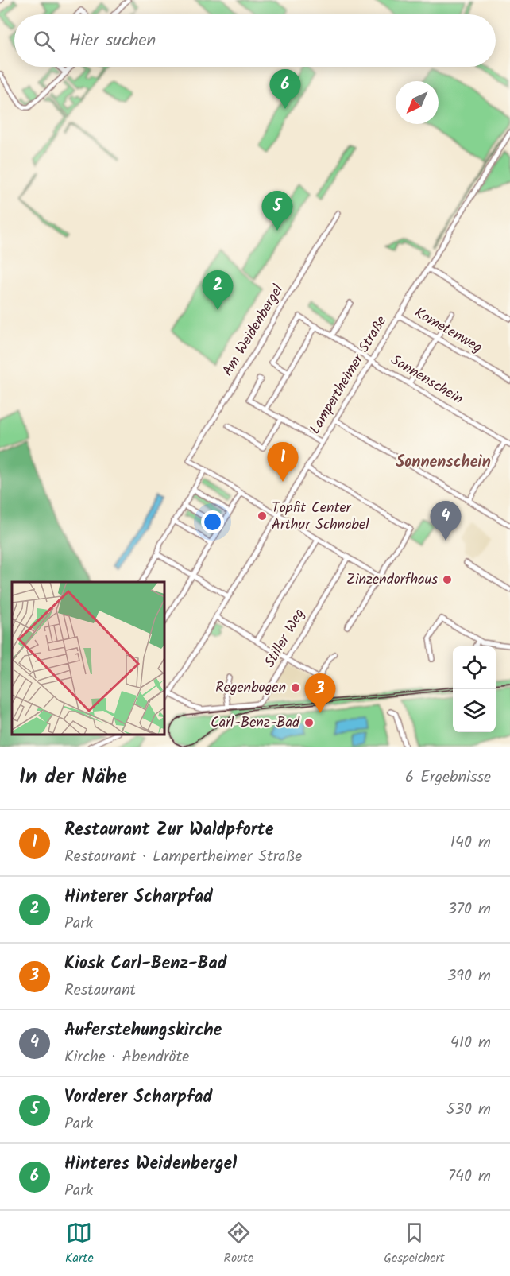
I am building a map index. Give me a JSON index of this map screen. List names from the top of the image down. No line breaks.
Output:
{"streets":{"street":["Am Weidenbergel","Kometenweg","Lampertheimer Straße","Sonnenschein","Stiller Weg"]},"crossings":[["Kometenweg","Lampertheimer Straße"],["Lampertheimer Straße","Sonnenschein"],["Lampertheimer Straße","Stiller Weg"]],"districts":["Sonnenschein"],"places":["Topfit Center Arthur Schnabel","Zinzendorfhaus","Regenbogen","Carl-Benz-Bad"],"north":"bottom left","page":{"search":"Hier suchen","pins":["6","5","2","1","4","3"],"heading":["In der Nähe","6 Ergebnisse"],"list":[{"mark":"1","name":"Restaurant Zur Waldpforte","note":"Restaurant · Lampertheimer Straße","value":"140 m"},{"mark":"2","name":"Hinterer Scharpfad","note":"Park","value":"370 m"},{"mark":"3","name":"Kiosk Carl-Benz-Bad","note":"Restaurant","value":"390 m"},{"mark":"4","name":"Auferstehungskirche","note":"Kirche · Abendröte","value":"410 m"},{"mark":"5","name":"Vorderer Scharpfad","note":"Park","value":"530 m"},{"mark":"6","name":"Hinteres Weidenbergel","note":"Park","value":"740 m"}],"nav":["Karte","Route","Gespeichert"]}}
